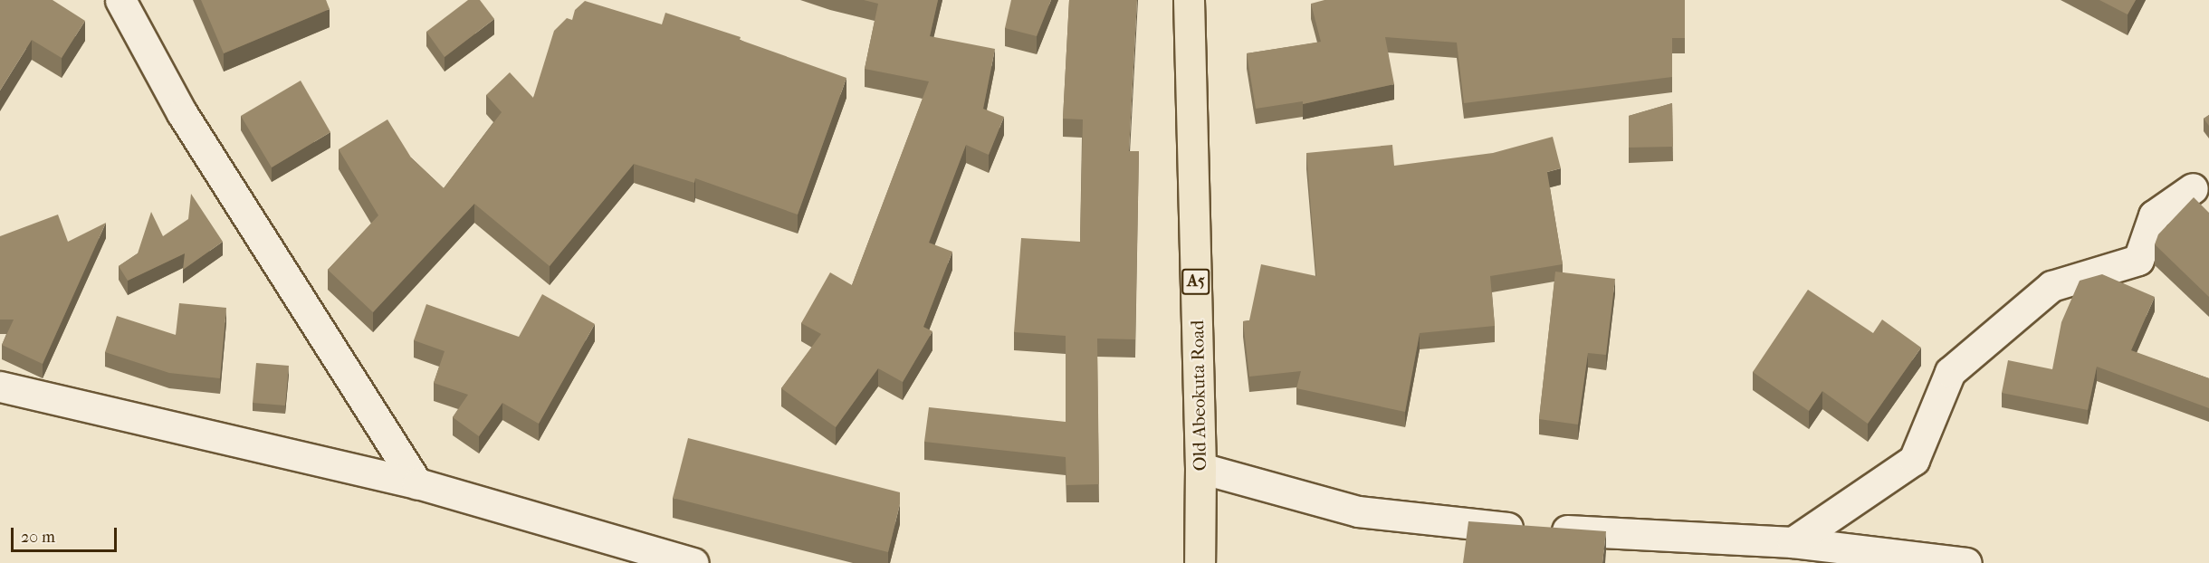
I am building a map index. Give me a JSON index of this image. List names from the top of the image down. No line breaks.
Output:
{"streets":{"highway":["A5","Old Abeokuta Road"]},"scale_bar":"20 m"}
